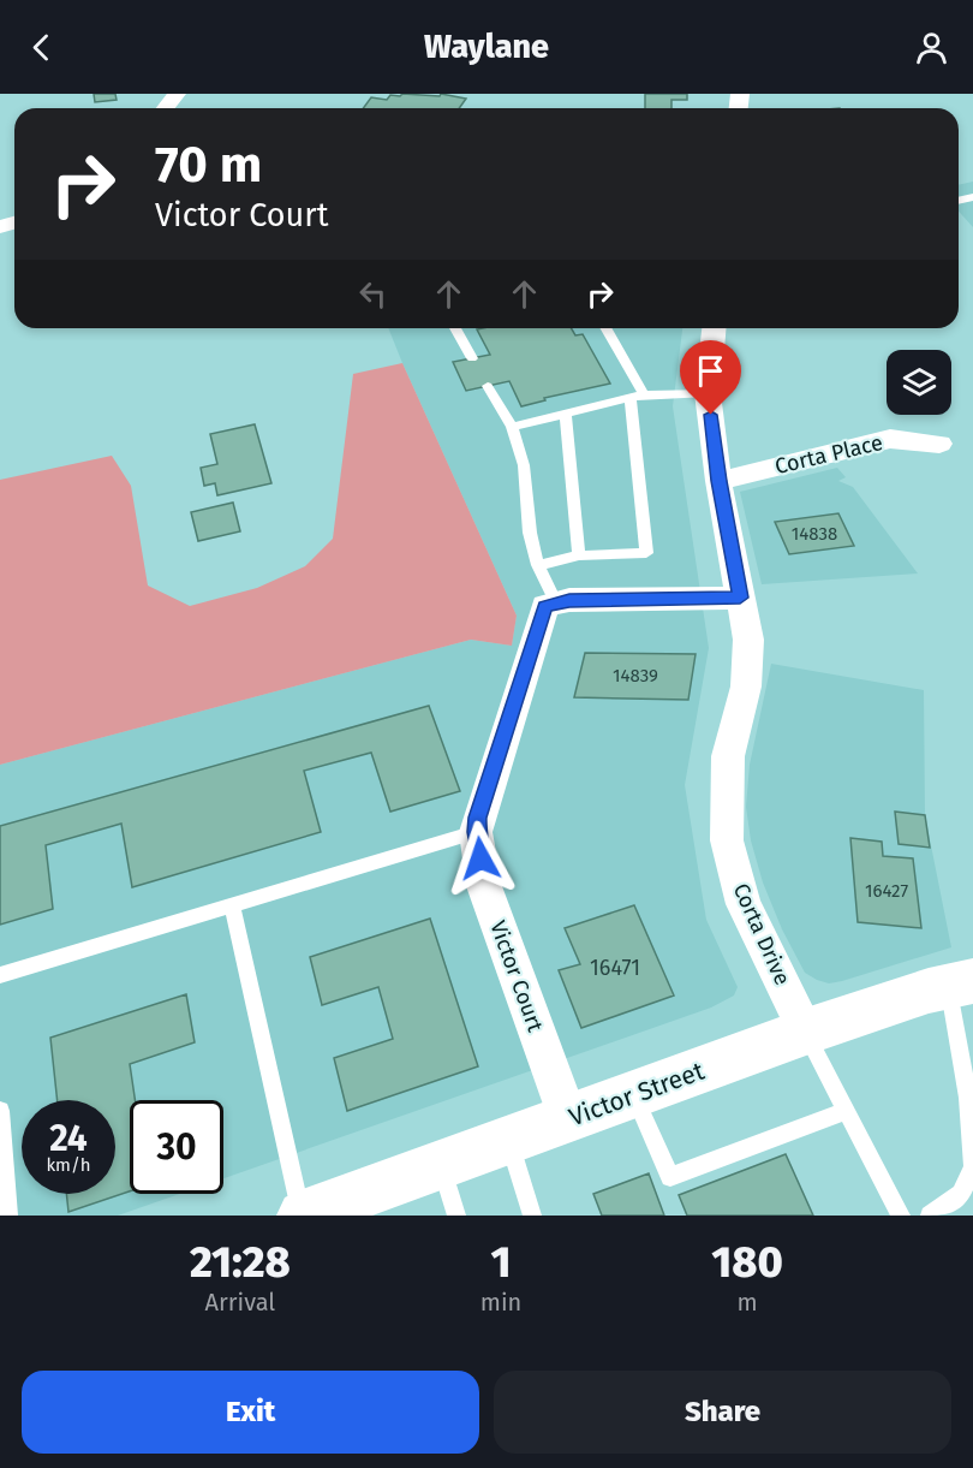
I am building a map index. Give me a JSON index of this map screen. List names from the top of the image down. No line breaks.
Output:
{"streets":{"street":["Corta Place","Corta Drive","Victor Court","Victor Street"]},"crossings":[["Corta Place","Corta Drive"],["Corta Drive","Victor Street"],["Victor Court","Victor Street"]],"house_numbers":["14838","14839","16427","16471"],"page":{"header":"Waylane","turn":["70 m","Victor Court"],"speed":"24 km/h","limit":"30","eta":["21:28","Arrival","1","min","180","m"],"buttons":["Exit","Share"]}}
